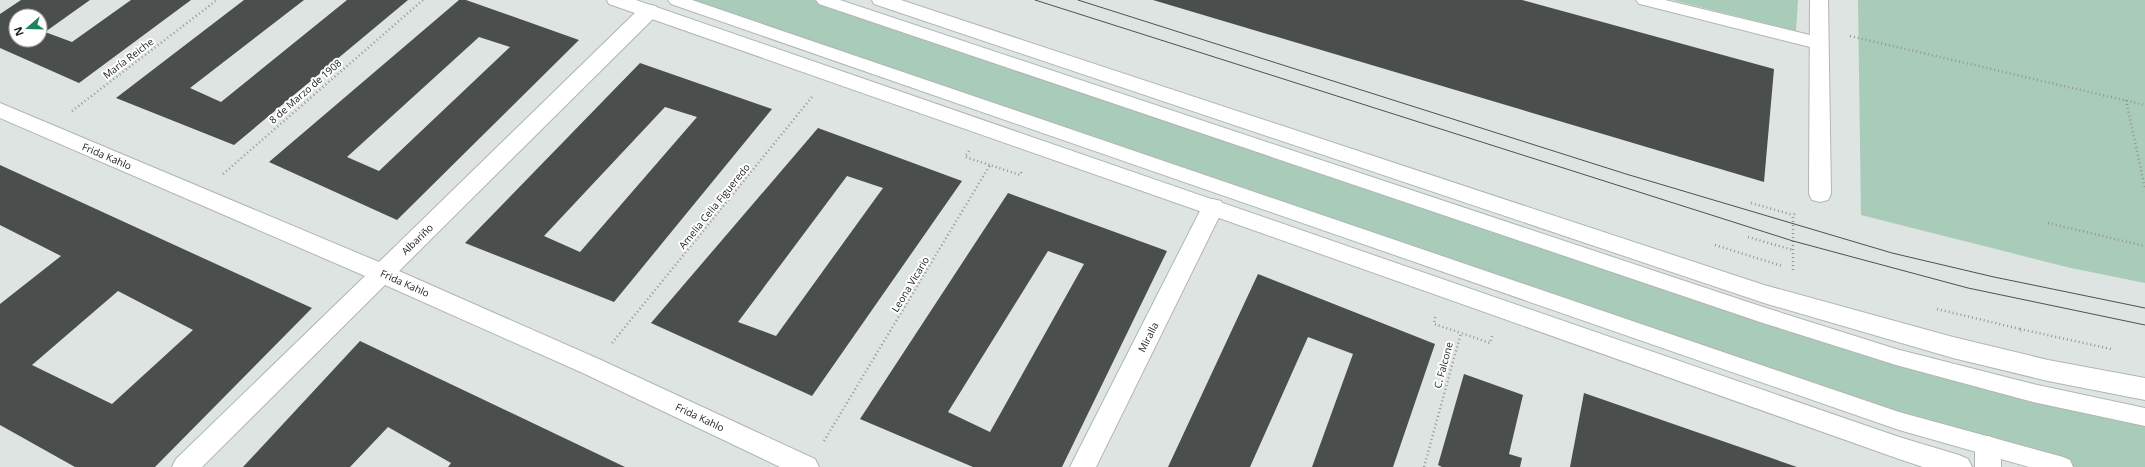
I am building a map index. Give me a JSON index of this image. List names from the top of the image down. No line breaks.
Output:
{"streets":{"main road":["Frida Kahlo","Albariño","Miralla"],"path":["María Reiche","8 de Marzo de 1908","Amelia Celia Figueredo","Leona Vicario","C. Falcone"]},"crossings":[["María Reiche","Frida Kahlo"],["8 de Marzo de 1908","Frida Kahlo"],["Frida Kahlo","Amelia Celia Figueredo"],["Frida Kahlo","Albariño"]],"north":"left"}
